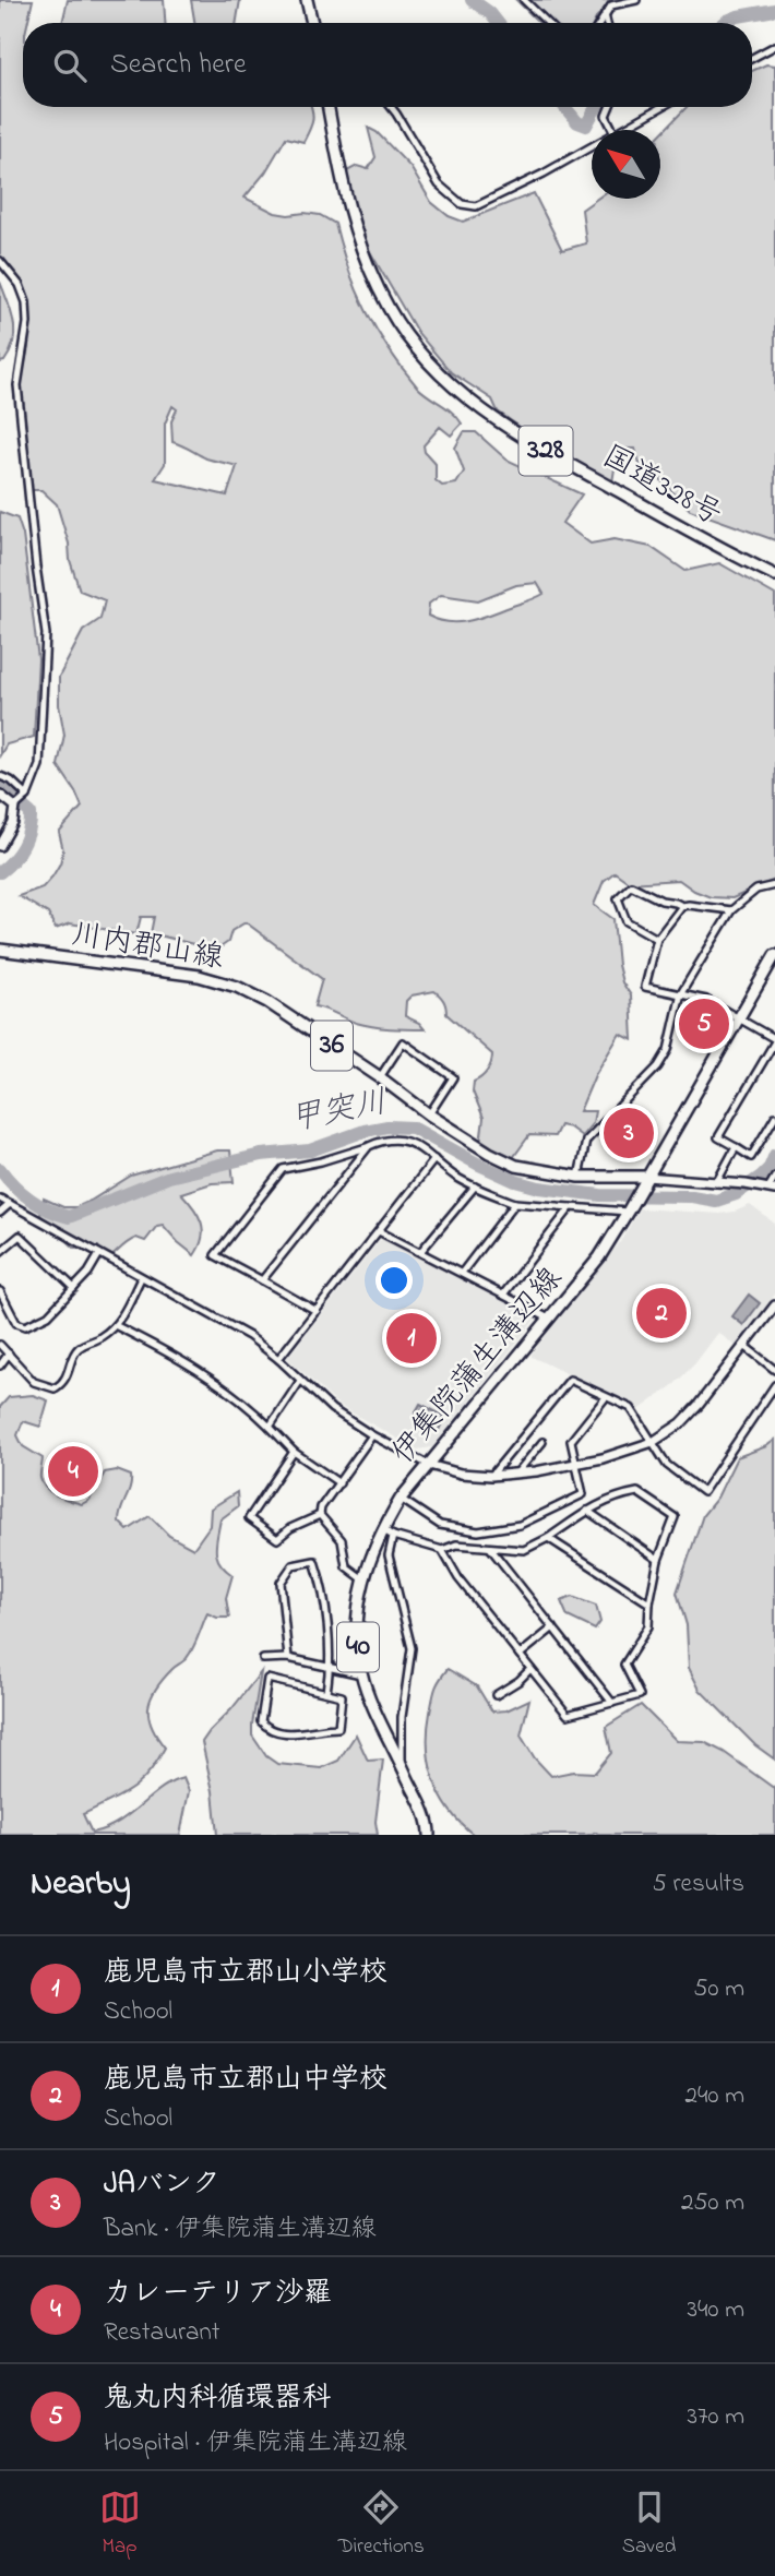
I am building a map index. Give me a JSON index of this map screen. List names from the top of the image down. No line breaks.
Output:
{"streets":{"main road":["328","国道328号","川内郡山線","36","伊集院蒲生溝辺線","40"]},"crossings":[["川内郡山線","伊集院蒲生溝辺線"]],"water":["甲突川"],"north":"top left","page":{"search":"Search here","pins":["5","3","2","1","4"],"heading":["Nearby","5 results"],"list":[{"mark":"1","name":"鹿児島市立郡山小学校","note":"School","value":"50 m"},{"mark":"2","name":"鹿児島市立郡山中学校","note":"School","value":"240 m"},{"mark":"3","name":"JAバンク","note":"Bank · 伊集院蒲生溝辺線","value":"250 m"},{"mark":"4","name":"カレーテリア沙羅","note":"Restaurant","value":"340 m"},{"mark":"5","name":"鬼丸内科循環器科","note":"Hospital · 伊集院蒲生溝辺線","value":"370 m"}],"nav":["Map","Directions","Saved"]}}
